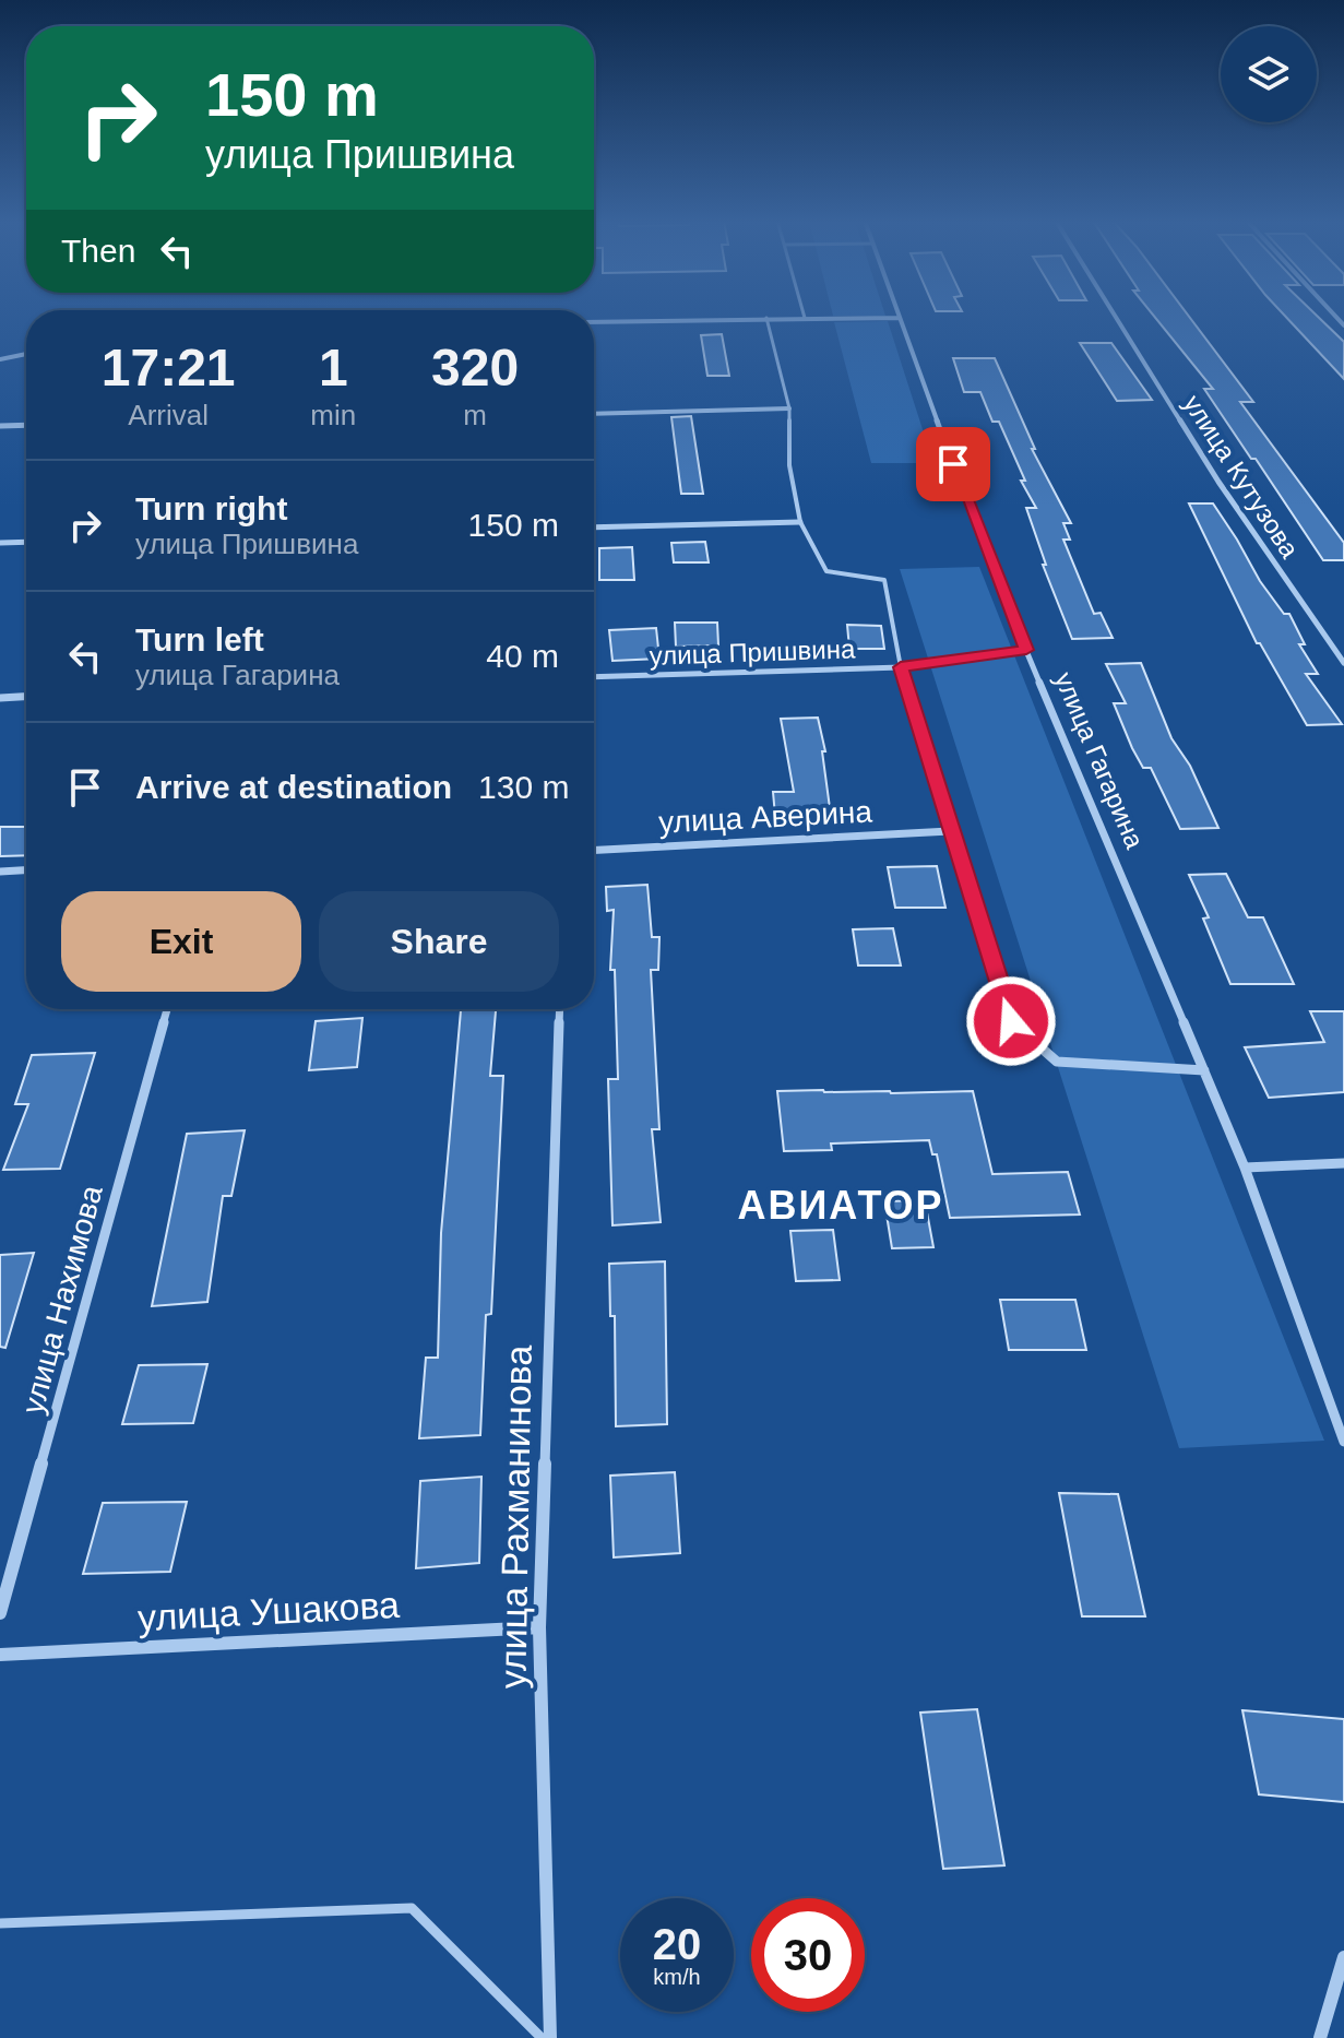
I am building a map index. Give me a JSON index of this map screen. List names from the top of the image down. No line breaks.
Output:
{"streets":{"street":["улица Кутузова","улица Пришвина","улица Гагарина","улица Аверина","улица Нахимова","улица Рахманинова","улица Ушакова"]},"crossings":[["улица Пришвина","улица Гагарина"],["улица Рахманинова","улица Ушакова"]],"districts":["АВИАТОР"],"page":{"turn":["150 m","улица Пришвина"],"then":"Then","eta":["17:21","Arrival","1","min","320","m"],"list":[{"name":"Turn right","note":"улица Пришвина","value":"150 m"},{"name":"Turn left","note":"улица Гагарина","value":"40 m"},{"name":"Arrive at destination","value":"130 m"}],"buttons":["Exit","Share"],"speed":"20 km/h","limit":"30"}}
